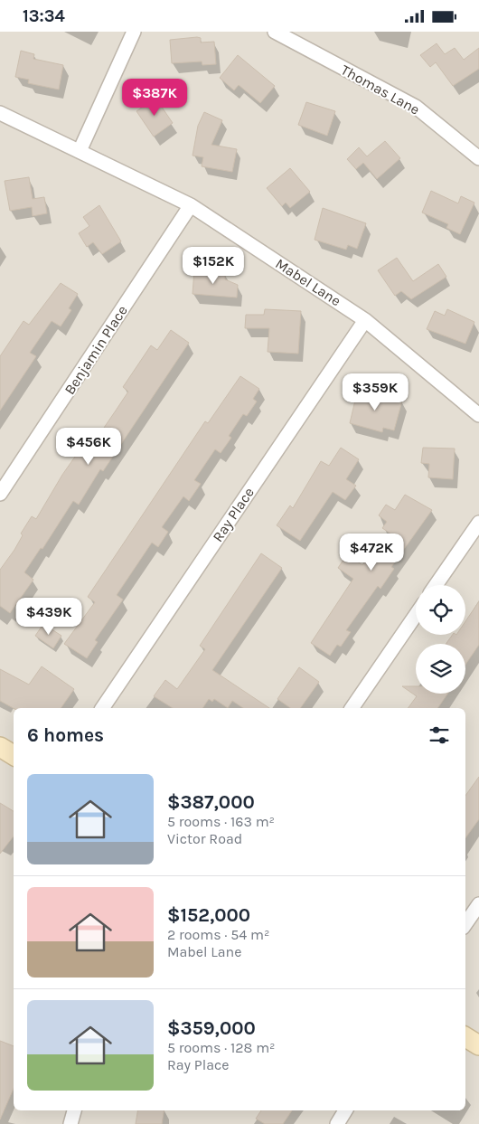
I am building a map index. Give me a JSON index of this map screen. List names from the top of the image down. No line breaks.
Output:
{"streets":{"street":["Thomas Lane","Mabel Lane","Benjamin Place","Ray Place"]},"crossings":[["Mabel Lane","Benjamin Place"],["Mabel Lane","Ray Place"]],"page":{"status":"13:34","price":["$387K","$152K","$359K","$456K","$472K","$439K"],"heading":"6 homes","list":[{"name":"$387,000","note":"5 rooms · 163 m² · Victor Road"},{"name":"$152,000","note":"2 rooms · 54 m² · Mabel Lane"},{"name":"$359,000","note":"5 rooms · 128 m² · Ray Place"}]}}
